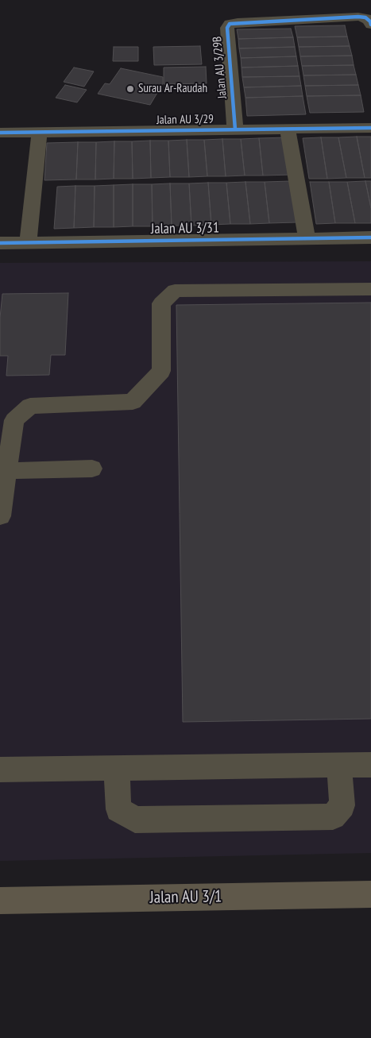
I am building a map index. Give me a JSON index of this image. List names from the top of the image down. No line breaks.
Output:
{"streets":{"main road":["Jalan AU 3/1"],"street":["Jalan AU 3/29B","Jalan AU 3/29","Jalan AU 3/31"]},"crossings":[["Jalan AU 3/29B","Jalan AU 3/29"]],"places":["Surau Ar-Raudah"]}
